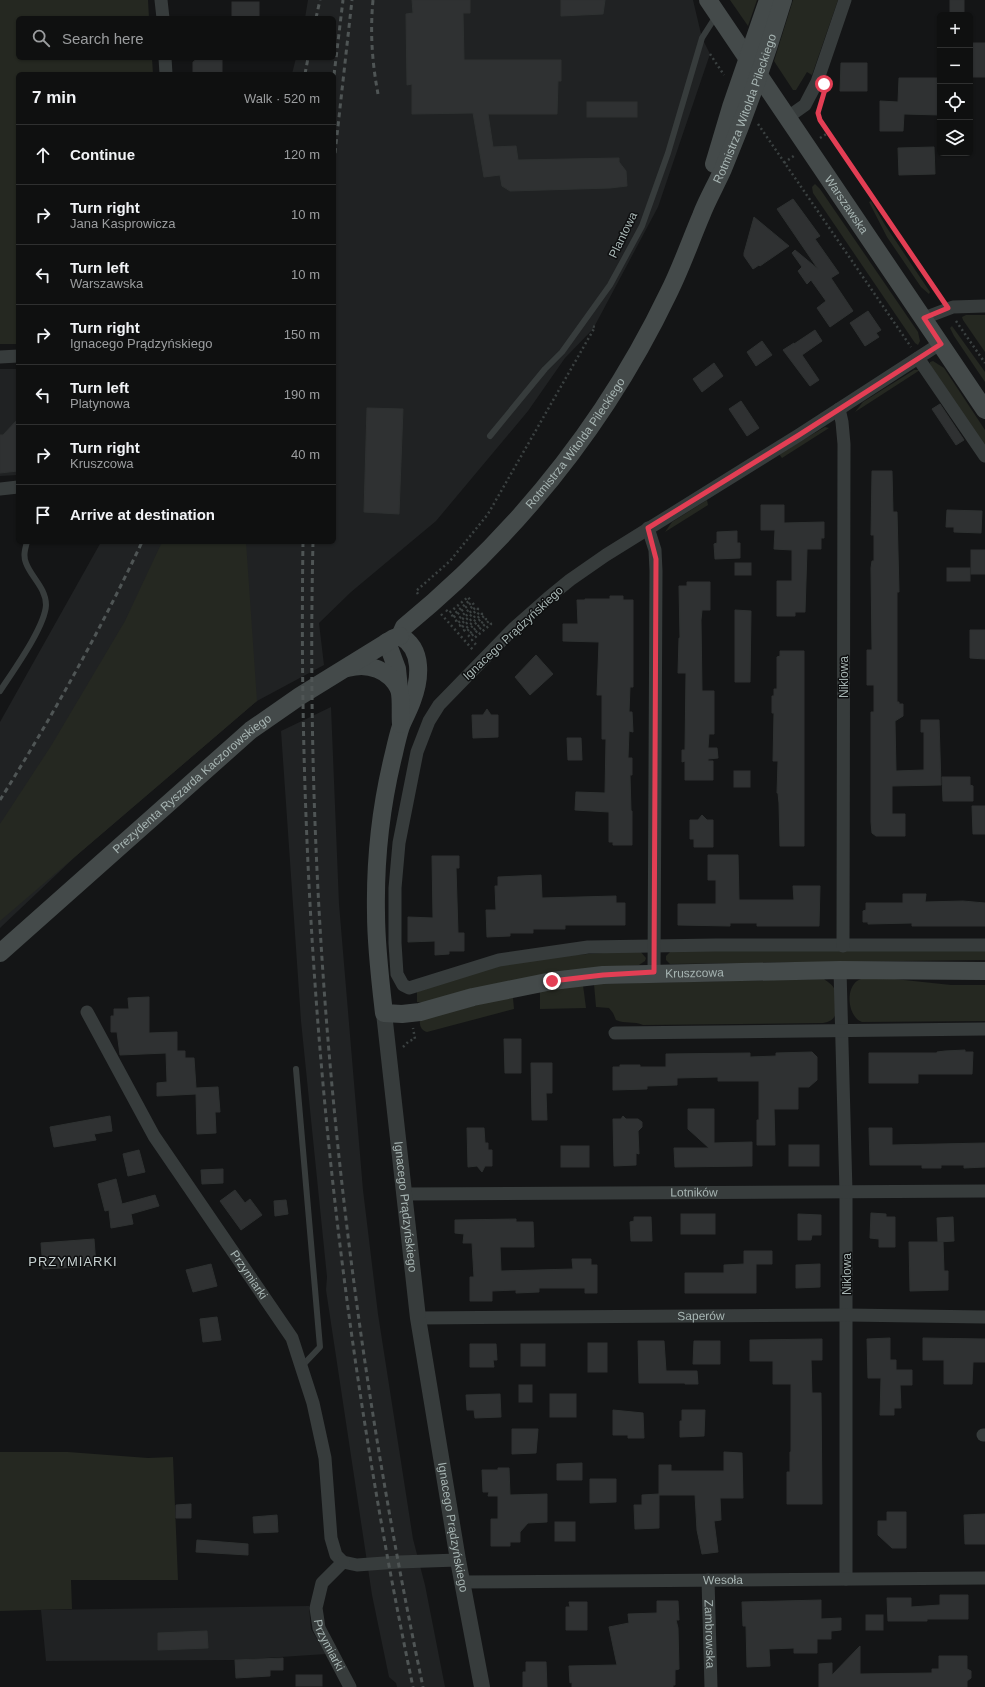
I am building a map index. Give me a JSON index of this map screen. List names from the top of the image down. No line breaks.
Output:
{"streets":{"main road":["Rotmistrza Witolda Pileckiego","Warszawska","Ignacego Prądzyńskiego","Prezydenta Ryszarda Kaczorowskiego","Kruszcowa"],"street":["Niklowa","Lotników","Przymiarki","Saperów","Wesoła","Zambrowska"],"lane":["Plantowa"]},"crossings":[["Rotmistrza Witolda Pileckiego","Ignacego Prądzyńskiego"],["Rotmistrza Witolda Pileckiego","Prezydenta Ryszarda Kaczorowskiego"],["Warszawska","Plantowa"],["Warszawska","Ignacego Prądzyńskiego"],["Ignacego Prądzyńskiego","Niklowa"],["Ignacego Prądzyńskiego","Prezydenta Ryszarda Kaczorowskiego"],["Ignacego Prądzyńskiego","Kruszcowa"],["Ignacego Prądzyńskiego","Lotników"],["Ignacego Prądzyńskiego","Saperów"],["Ignacego Prądzyńskiego","Wesoła"],["Niklowa","Kruszcowa"],["Niklowa","Lotników"],["Niklowa","Saperów"],["Niklowa","Wesoła"],["Wesoła","Zambrowska"]],"districts":["PRZYMIARKI"],"page":{"map_buttons":["+","−"],"search":"Search here","heading":["7 min","Walk · 520 m"],"list":[["Continue","120 m"],["Turn right","Jana Kasprowicza","10 m"],["Turn left","Warszawska","10 m"],["Turn right","Ignacego Prądzyńskiego","150 m"],["Turn left","Platynowa","190 m"],["Turn right","Kruszcowa","40 m"],"Arrive at destination"]}}
